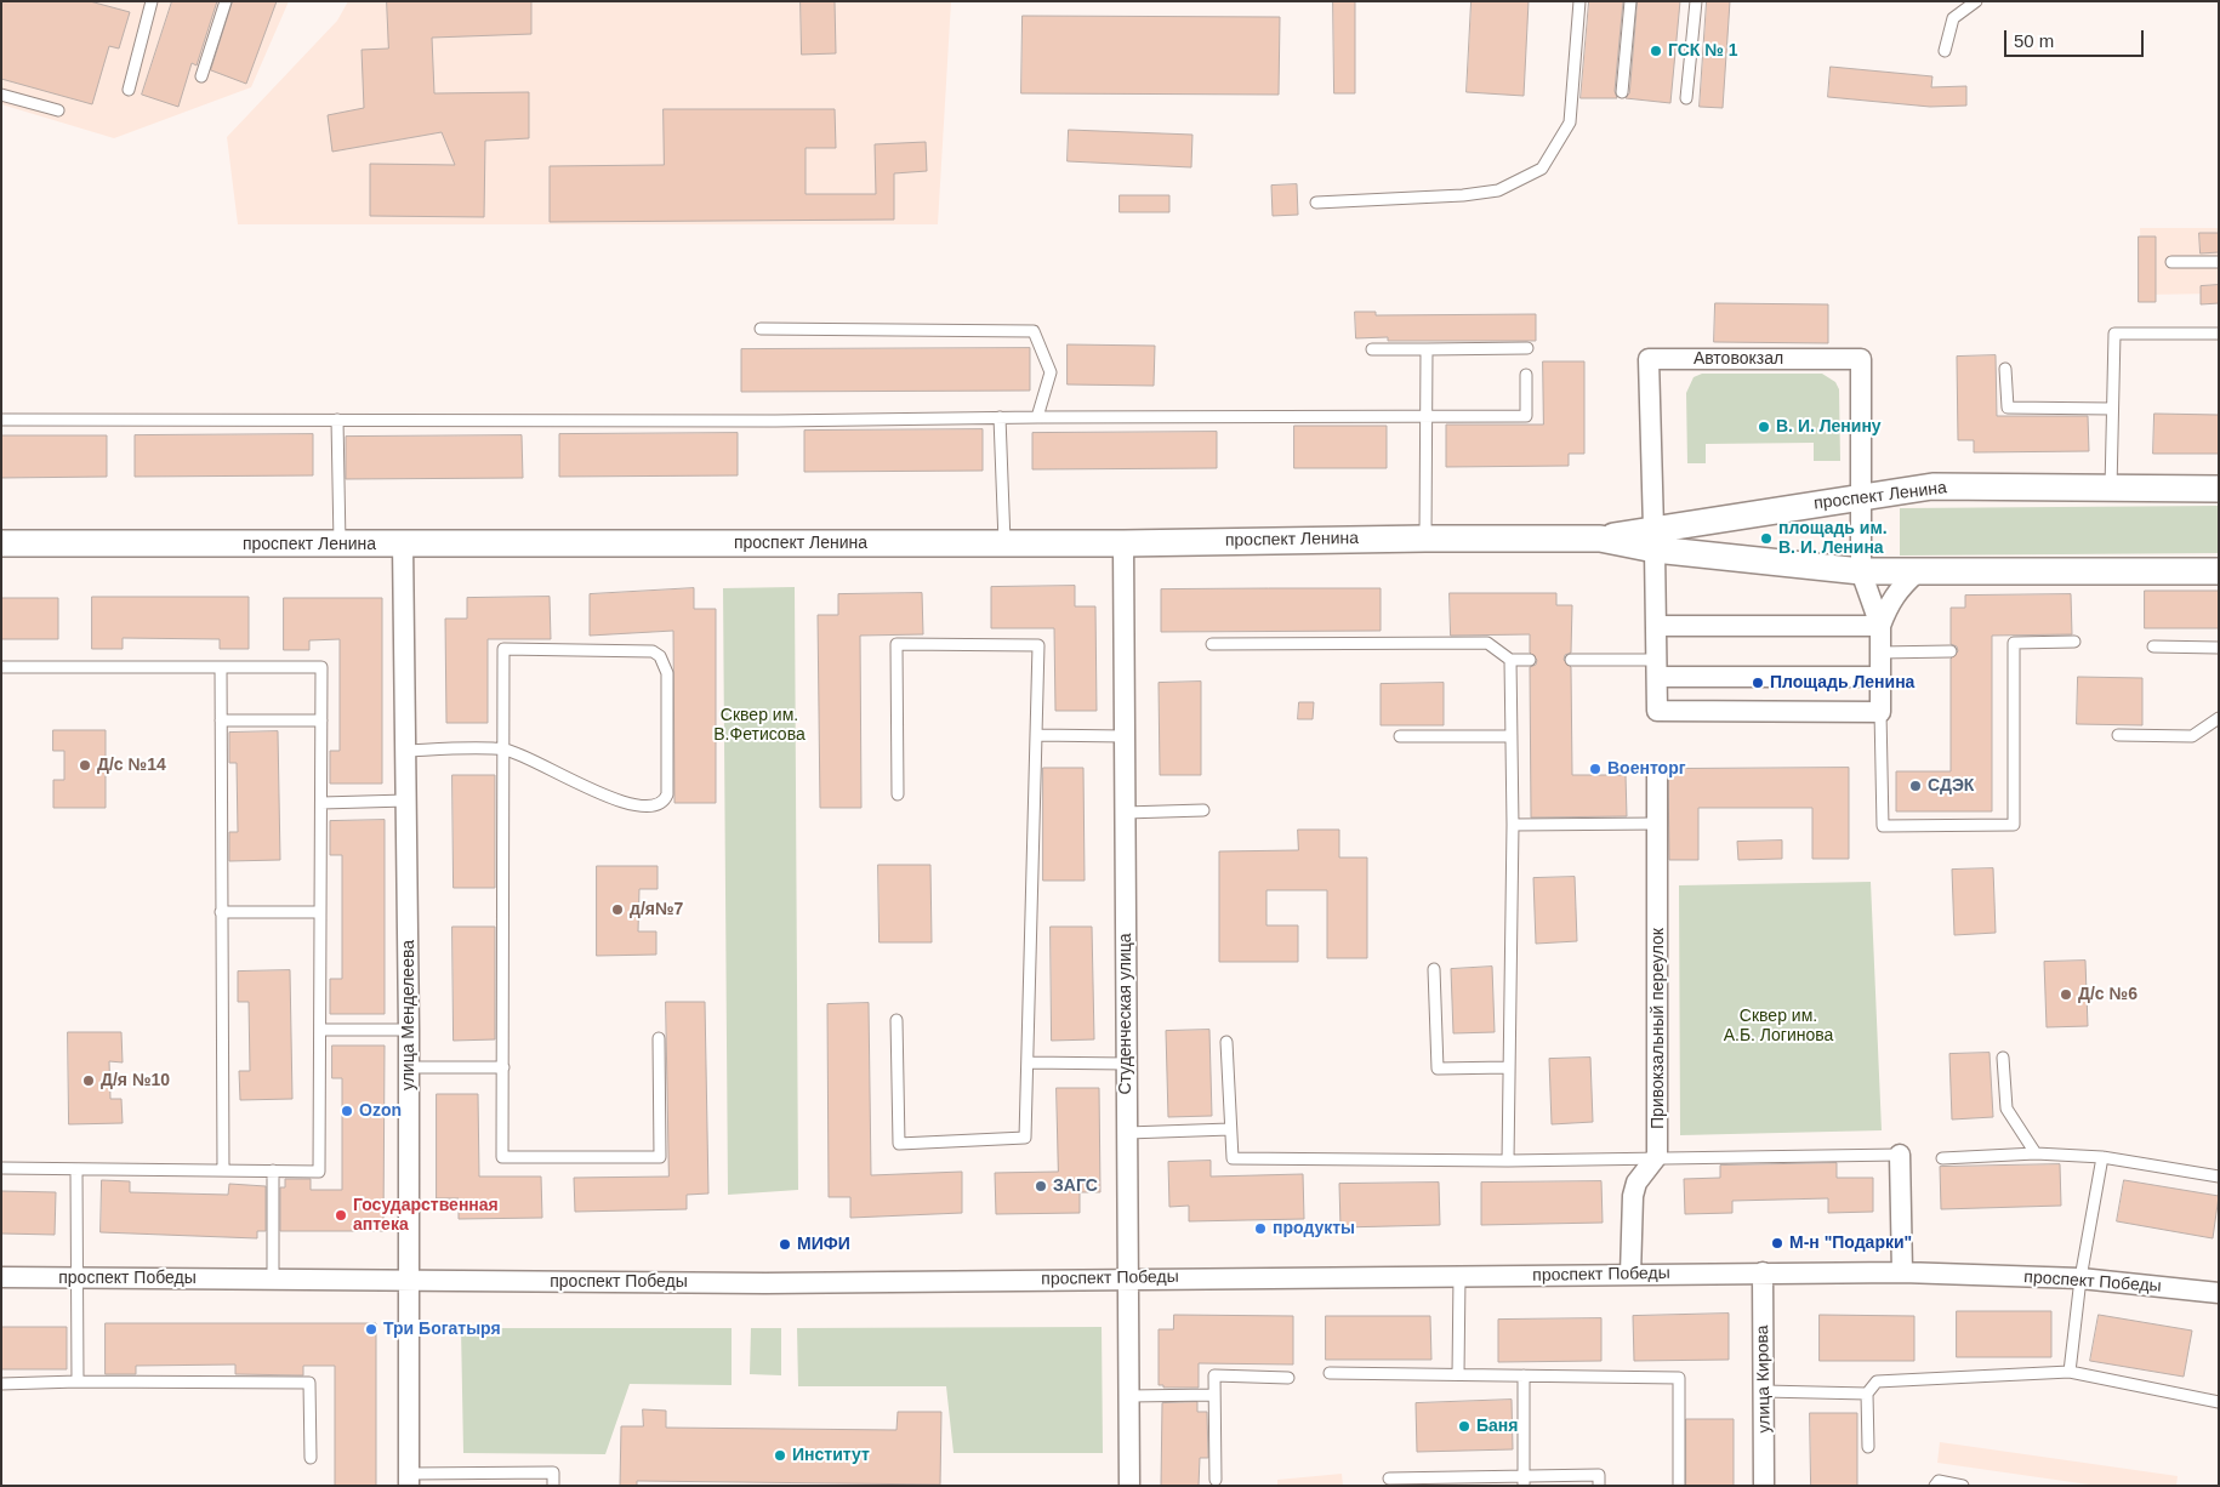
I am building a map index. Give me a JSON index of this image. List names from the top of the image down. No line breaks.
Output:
{"streets":{"street":["Автовокзал","проспект Ленина","Студенческая улица","улица Менделеева","Привокзальный переулок","проспект Победы","улица Кирова"]},"crossings":[["Автовокзал","проспект Ленина"],["проспект Ленина","Студенческая улица"],["проспект Ленина","улица Менделеева"],["Студенческая улица","проспект Победы"],["улица Менделеева","проспект Победы"],["проспект Победы","улица Кирова"]],"parks":["Сквер им. В.Фетисова","Сквер им. А.Б. Логинова"],"places":["ГСК № 1","В. И. Ленину","площадь им. В. И. Ленина","Площадь Ленина","Д/с №14","Военторг","СДЭК","д/я№7","Д/с №6","Д/я №10","Ozon","ЗАГС","Государственная аптека","продукты","М-н \"Подарки\"","МИФИ","Три Богатыря","Баня","Институт"],"scale_bar":"50 m"}
